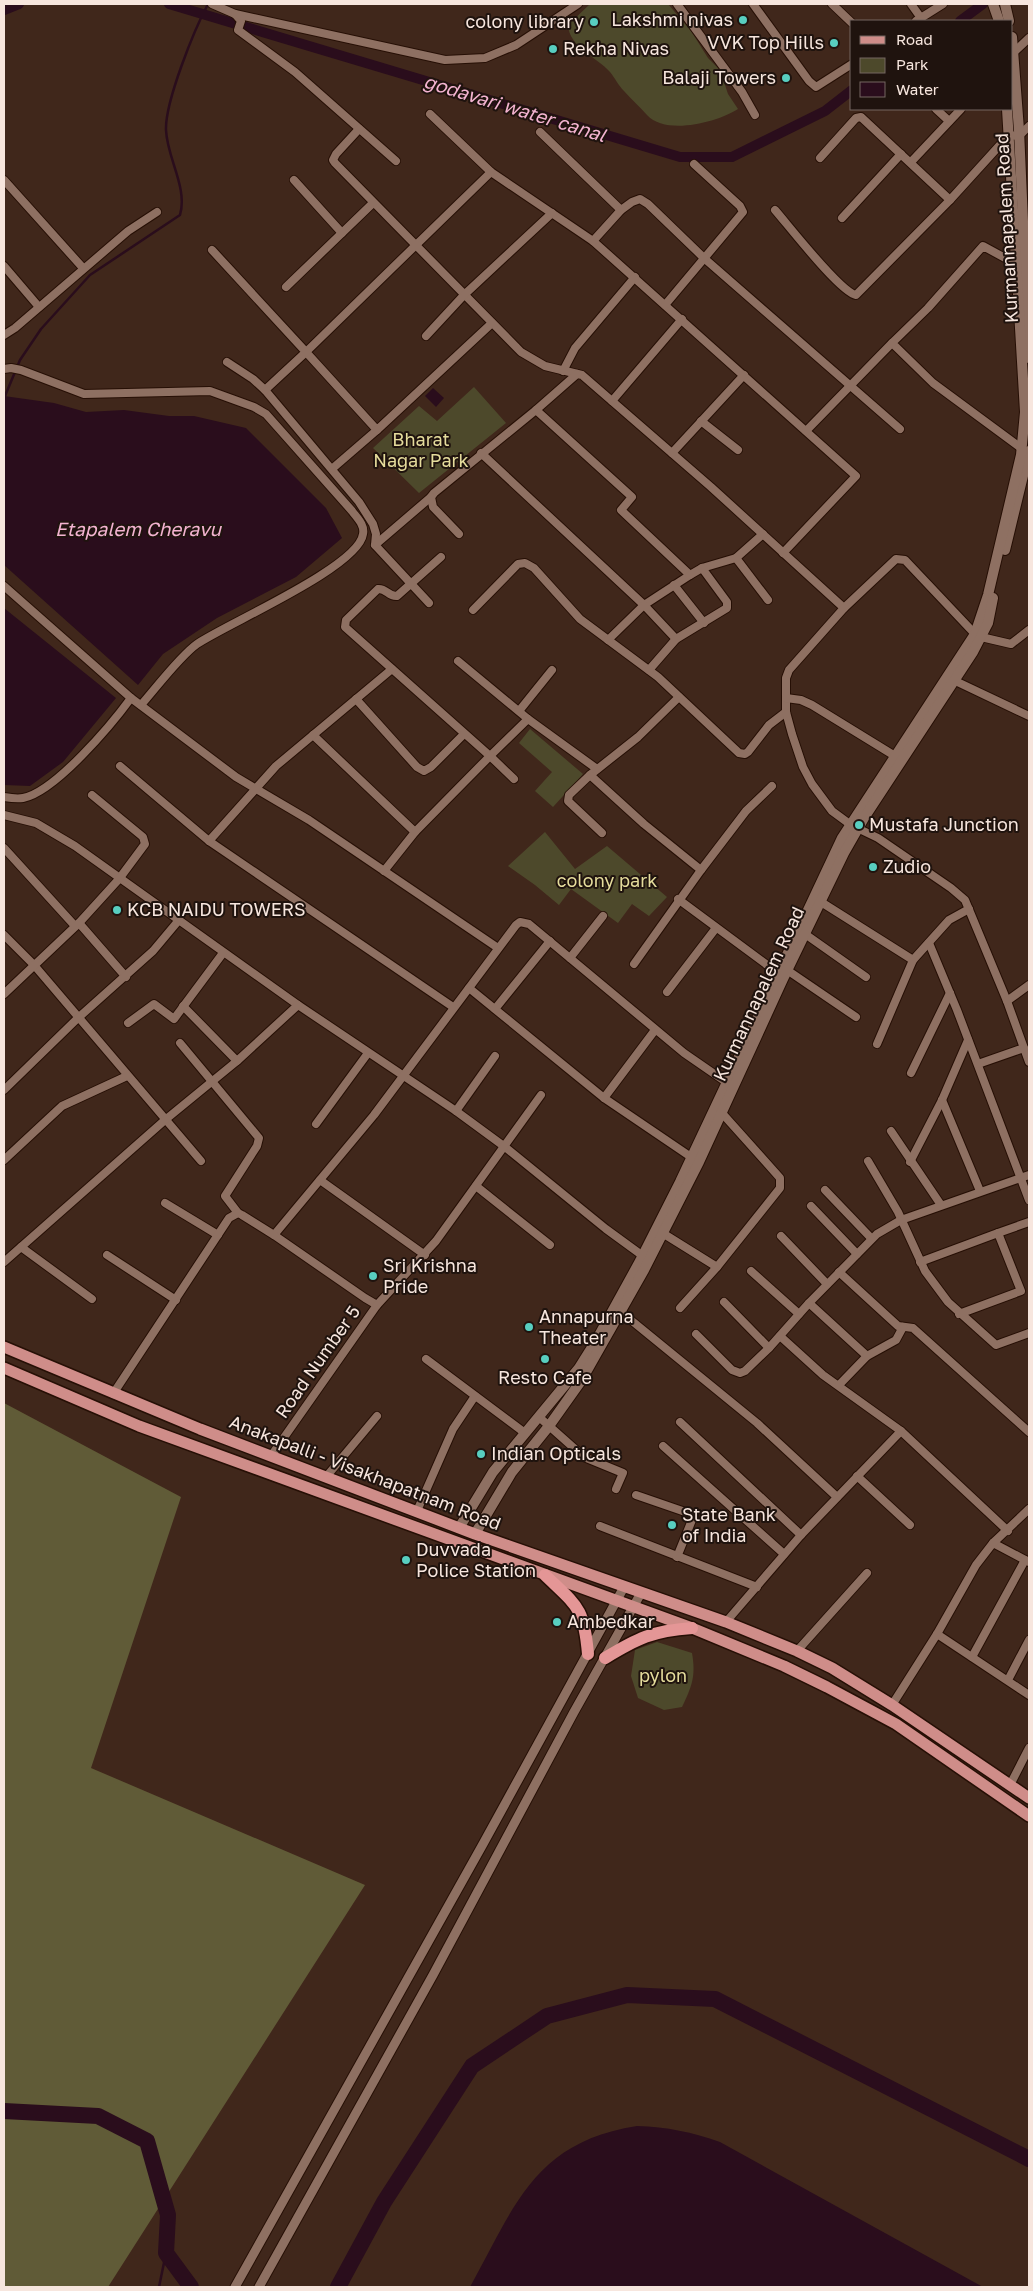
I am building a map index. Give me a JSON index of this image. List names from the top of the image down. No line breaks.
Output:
{"streets":{"main road":["Kurmannapalem Road","Anakapalli - Visakhapatnam Road"],"street":["Road Number 5"]},"crossings":[["Kurmannapalem Road","Anakapalli - Visakhapatnam Road"],["Road Number 5","Anakapalli - Visakhapatnam Road"]],"water":["godavari water canal","Etapalem Cheravu"],"parks":["Bharat Nagar Park","colony park","pylon"],"places":["Lakshmi nivas","colony library","VVK Top Hills","Rekha Nivas","Balaji Towers","Mustafa Junction","Zudio","KCB NAIDU TOWERS","Sri Krishna Pride","Annapurna Theater","Resto Cafe","Indian Opticals","State Bank of India","Duvvada Police Station","Ambedkar"],"legend":["Road","Park","Water"]}
